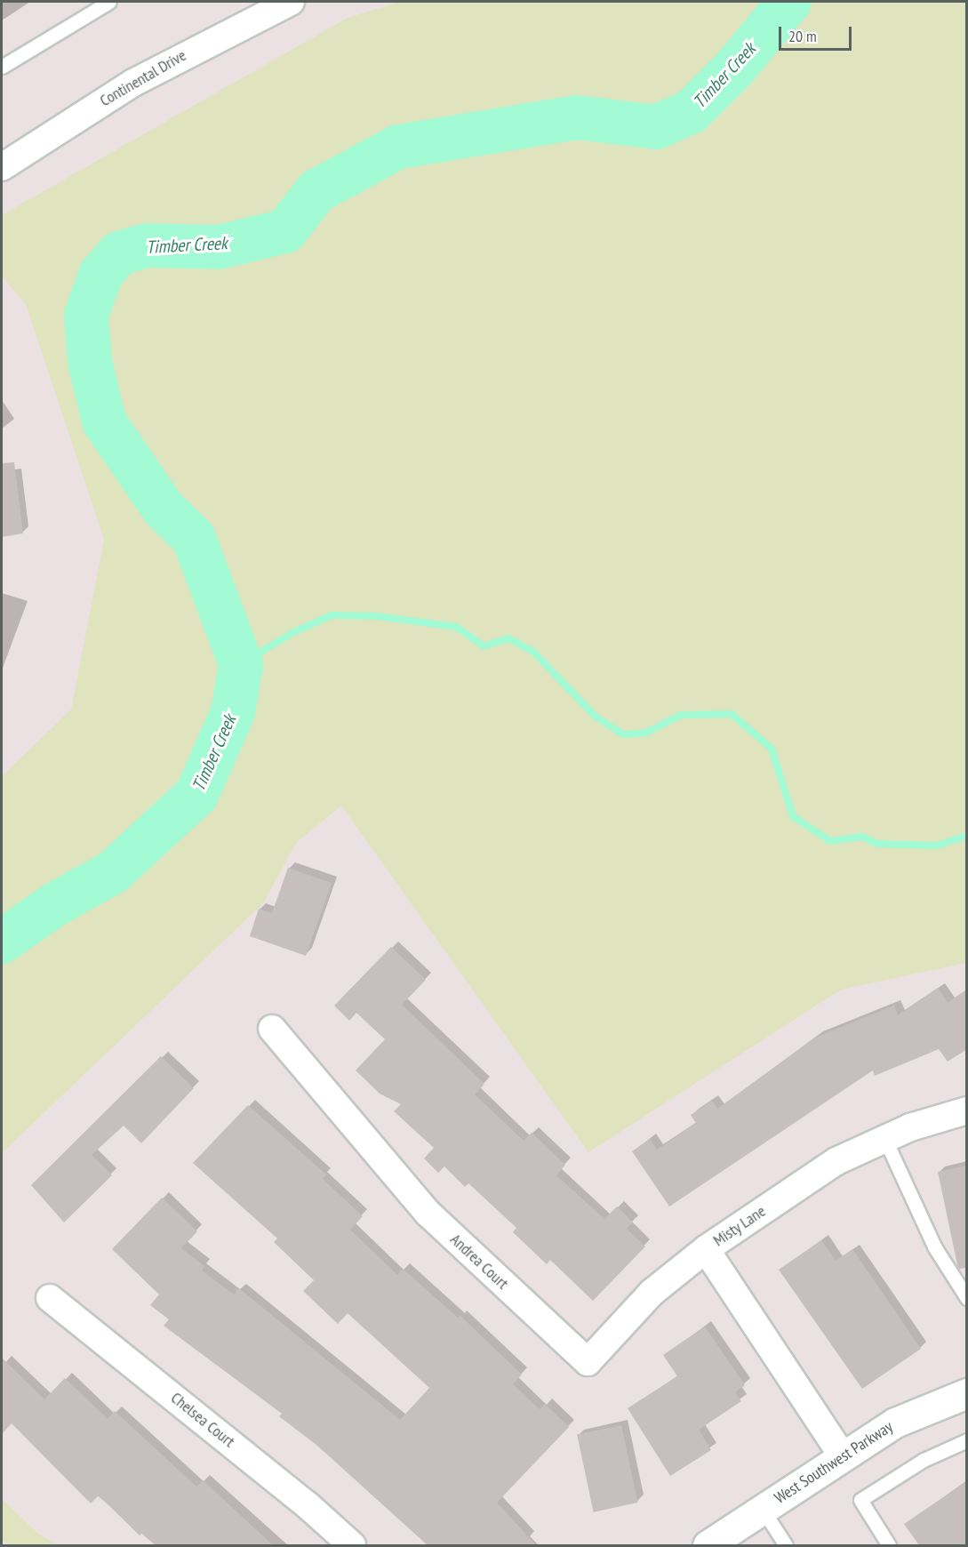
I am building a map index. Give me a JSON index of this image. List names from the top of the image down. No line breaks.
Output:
{"streets":{"street":["Continental Drive","Misty Lane","Andrea Court","Chelsea Court","West Southwest Parkway"]},"crossings":[["Misty Lane","Andrea Court"],["Misty Lane","West Southwest Parkway"]],"water":["Timber Creek"],"scale_bar":"20 m"}
